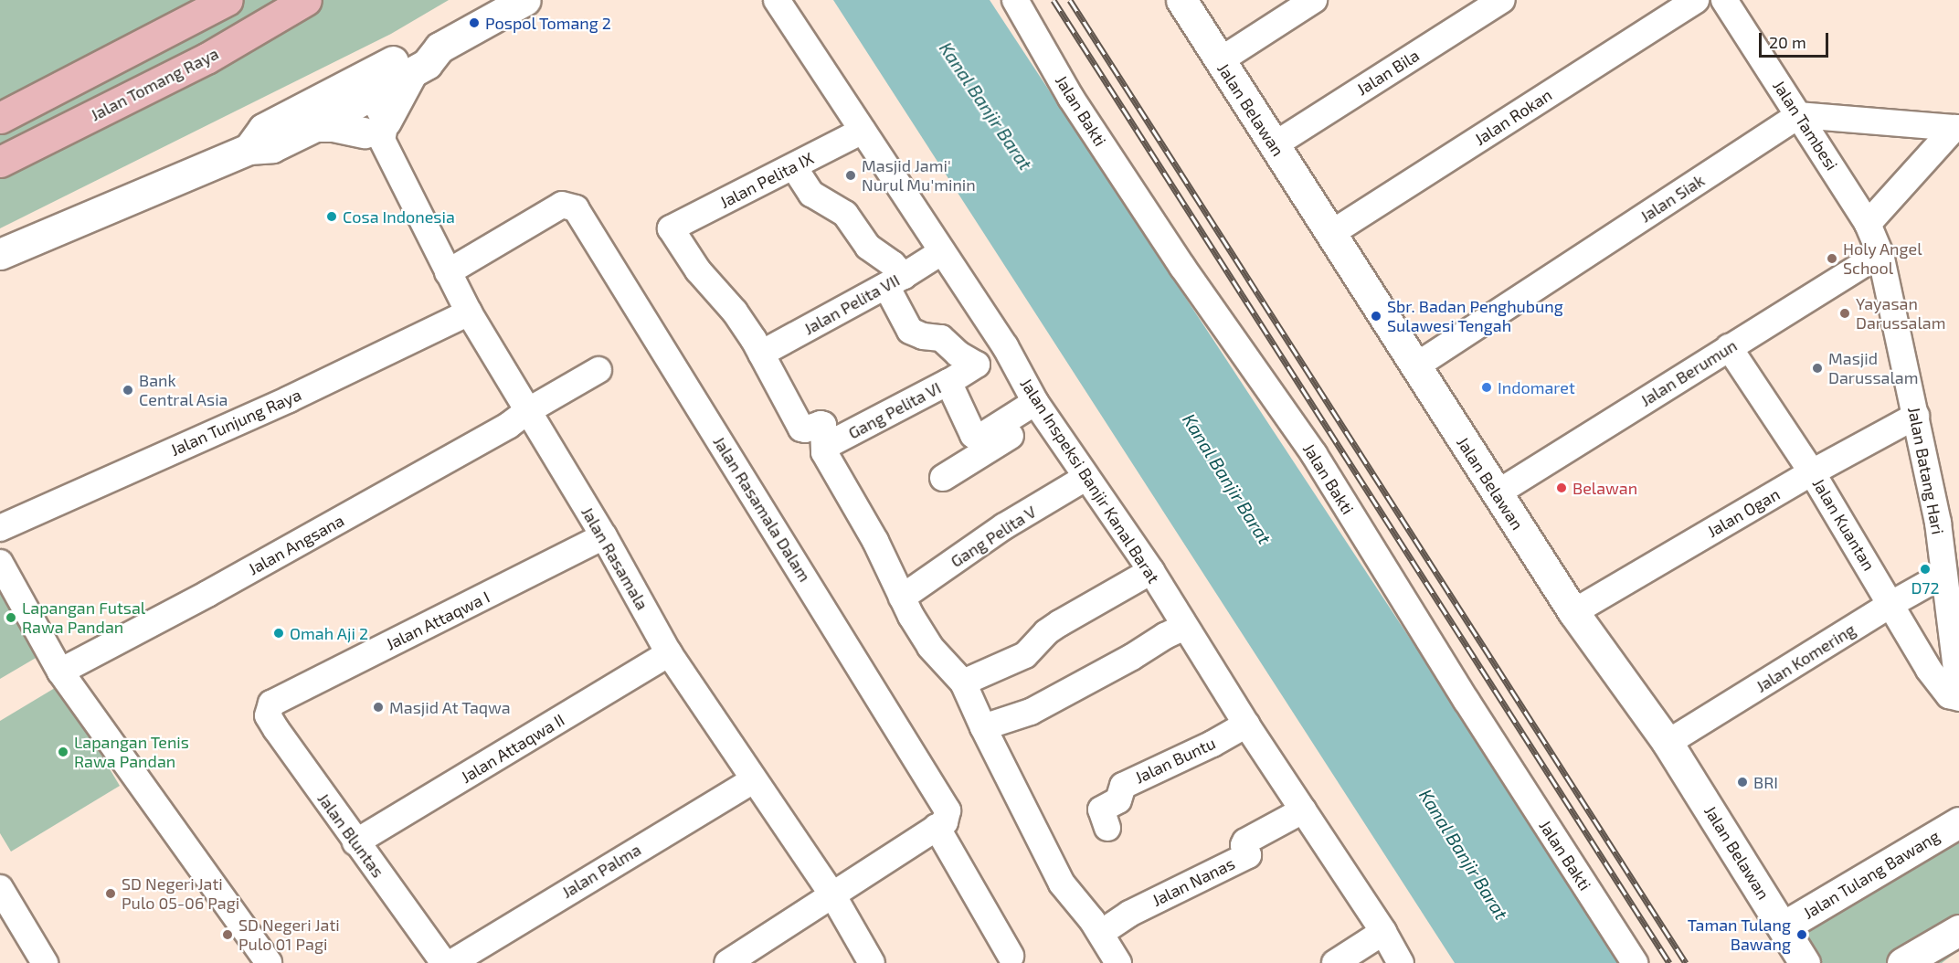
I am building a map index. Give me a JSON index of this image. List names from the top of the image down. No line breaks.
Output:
{"streets":{"main road":["Jalan Tomang Raya"],"street":["Jalan Bila","Jalan Belawan","Jalan Bakti","Jalan Rokan","Jalan Tambesi","Jalan Pelita IX","Jalan Siak","Jalan Pelita VII","Jalan Berumun","Gang Pelita VI","Jalan Tunjung Raya","Jalan Batang Hari","Jalan Inspeksi Banjir Kanal Barat","Jalan Rasamala Dalam","Jalan Ogan","Jalan Kuantan","Gang Pelita V","Jalan Angsana","Jalan Rasamala","Jalan Attaqwa I","Jalan Komering","Jalan Attaqwa II","Jalan Buntu","Jalan Bluntas","Jalan Palma","Jalan Tulang Bawang","Jalan Nanas"]},"crossings":[["Jalan Bila","Jalan Belawan"],["Jalan Belawan","Jalan Rokan"],["Jalan Belawan","Jalan Siak"],["Jalan Belawan","Jalan Berumun"],["Jalan Belawan","Jalan Ogan"],["Jalan Belawan","Jalan Komering"],["Jalan Belawan","Jalan Tulang Bawang"],["Jalan Tambesi","Jalan Siak"],["Jalan Tambesi","Jalan Batang Hari"],["Jalan Pelita IX","Jalan Pelita VII"],["Jalan Pelita IX","Jalan Inspeksi Banjir Kanal Barat"],["Jalan Pelita VII","Jalan Inspeksi Banjir Kanal Barat"],["Jalan Berumun","Jalan Batang Hari"],["Jalan Berumun","Jalan Kuantan"],["Gang Pelita VI","Jalan Inspeksi Banjir Kanal Barat"],["Jalan Tunjung Raya","Jalan Rasamala"],["Jalan Batang Hari","Jalan Ogan"],["Jalan Batang Hari","Jalan Komering"],["Jalan Inspeksi Banjir Kanal Barat","Gang Pelita V"],["Jalan Inspeksi Banjir Kanal Barat","Jalan Buntu"],["Jalan Inspeksi Banjir Kanal Barat","Jalan Nanas"],["Jalan Rasamala Dalam","Jalan Rasamala"],["Jalan Ogan","Jalan Kuantan"],["Jalan Kuantan","Jalan Komering"],["Jalan Angsana","Jalan Rasamala"],["Jalan Rasamala","Jalan Attaqwa I"],["Jalan Rasamala","Jalan Attaqwa II"],["Jalan Rasamala","Jalan Palma"],["Jalan Attaqwa I","Jalan Bluntas"],["Jalan Attaqwa II","Jalan Bluntas"]],"water":["Kanal Banjir Barat"],"places":["Pospol Tomang 2","Masjid Jami' Nurul Mu'minin","Cosa Indonesia","Holy Angel School","Yayasan Darussalam","Sbr. Badan Penghubung Sulawesi Tengah","Masjid Darussalam","Indomaret","Bank Central Asia","Belawan","D72","Lapangan Futsal Rawa Pandan","Omah Aji 2","Masjid At Taqwa","Lapangan Tenis Rawa Pandan","BRI","SD Negeri Jati Pulo 05-06 Pagi","SD Negeri Jati Pulo 01 Pagi","Taman Tulang Bawang"],"scale_bar":"20 m"}
